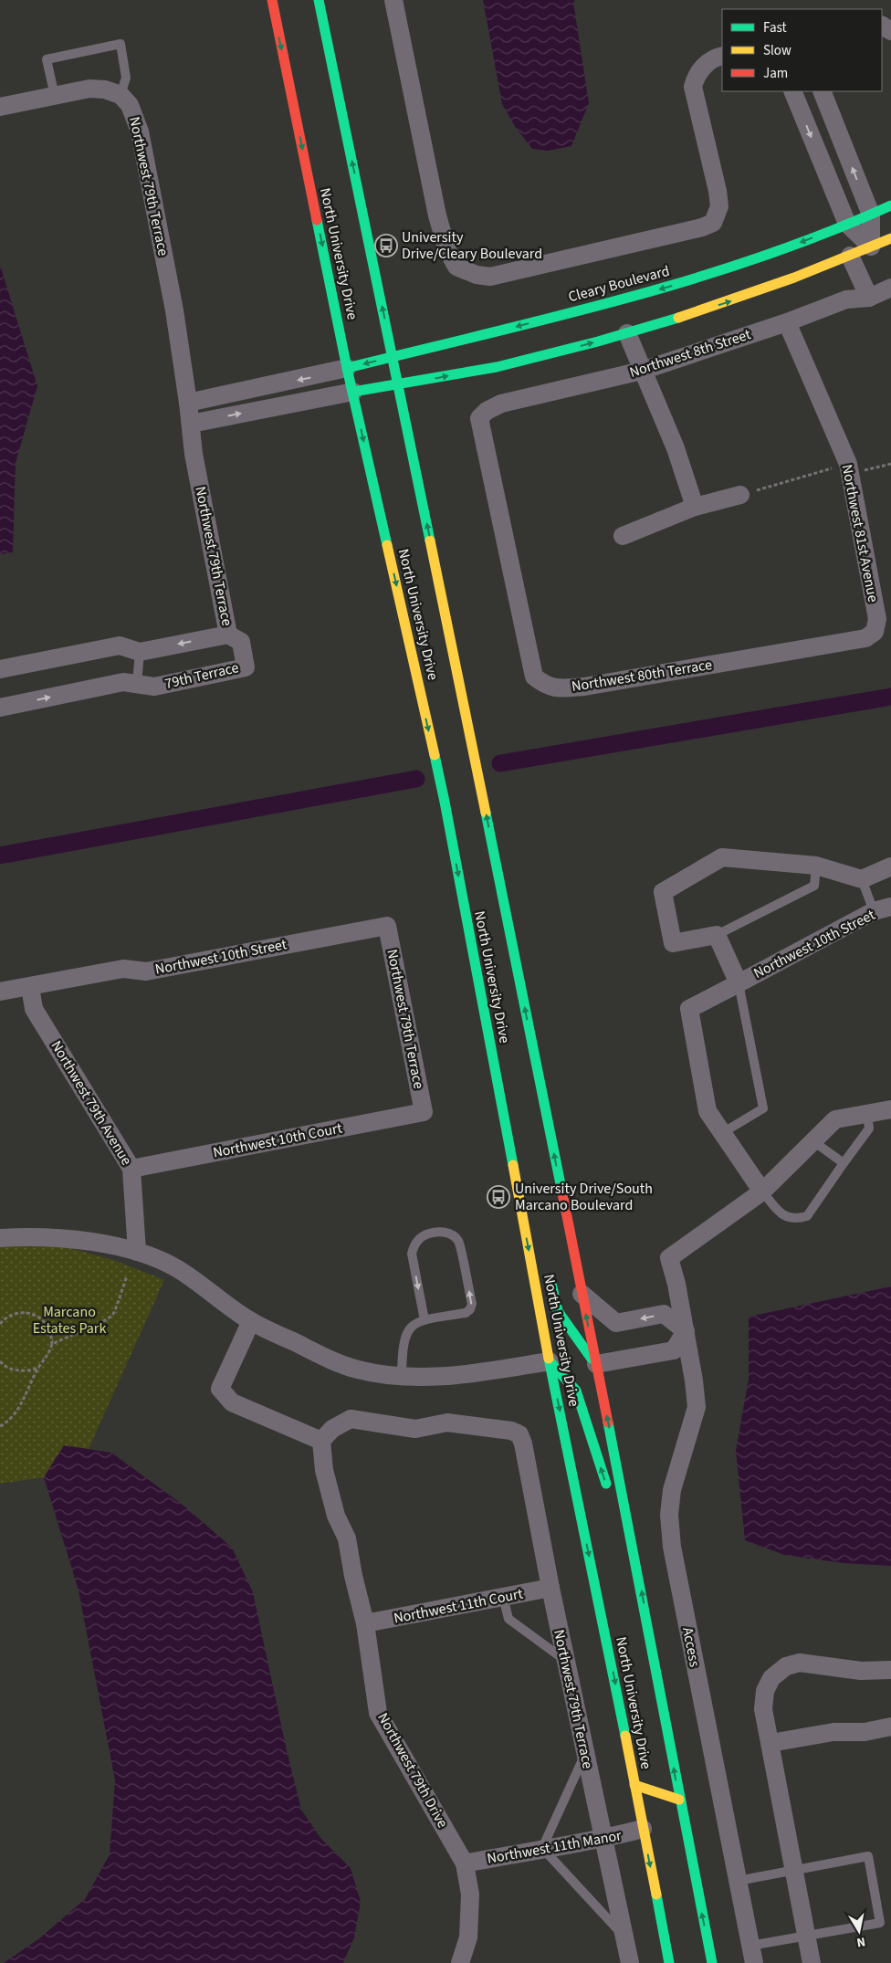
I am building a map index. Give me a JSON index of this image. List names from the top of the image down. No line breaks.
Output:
{"streets":{"main road":["North University Drive","Cleary Boulevard"],"street":["Northwest 79th Terrace","Northwest 8th Street","Northwest 81st Avenue","79th Terrace","Northwest 80th Terrace","Northwest 10th Street","Northwest 79th Avenue","Northwest 10th Court","Northwest 11th Court","Access","Northwest 79th Drive","Northwest 11th Manor"]},"crossings":[["Northwest 79th Terrace","79th Terrace"],["Northwest 79th Terrace","Northwest 10th Street"],["Northwest 79th Terrace","Northwest 10th Court"],["Northwest 79th Terrace","Northwest 11th Court"],["Northwest 79th Terrace","Northwest 79th Drive"],["Northwest 79th Terrace","Northwest 11th Manor"],["North University Drive","Cleary Boulevard"],["North University Drive","Northwest 11th Manor"],["Northwest 8th Street","Northwest 81st Avenue"],["Northwest 8th Street","Northwest 80th Terrace"],["Northwest 81st Avenue","Northwest 80th Terrace"],["Northwest 10th Street","Northwest 79th Avenue"],["Northwest 79th Avenue","Northwest 10th Court"],["Northwest 11th Court","Northwest 79th Drive"],["Northwest 79th Drive","Northwest 11th Manor"]],"parks":["Marcano Estates Park"],"places":{"bus stop":["University Drive/Cleary Boulevard","University Drive/South Marcano Boulevard"]},"legend":["Fast","Slow","Jam"],"north":"bottom"}
